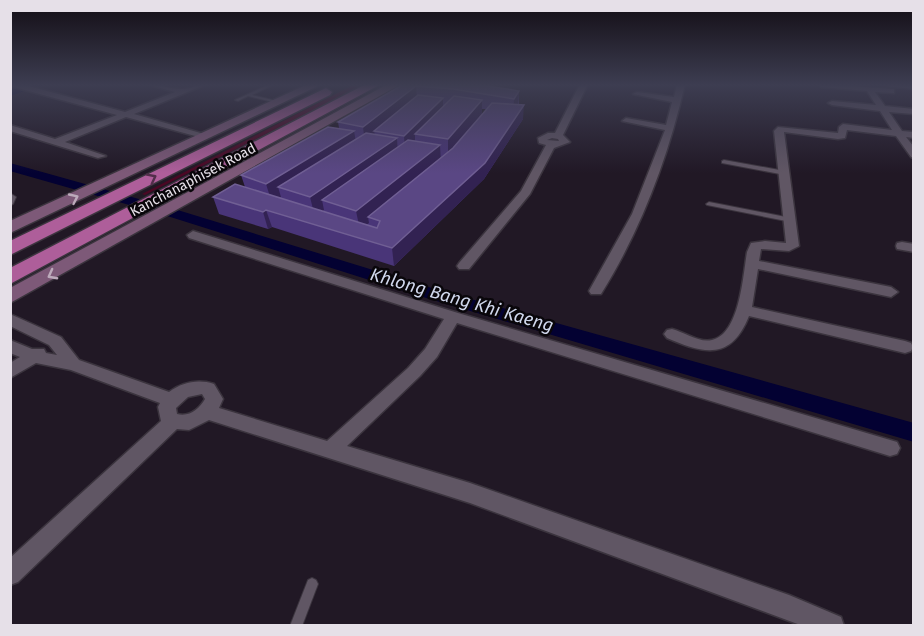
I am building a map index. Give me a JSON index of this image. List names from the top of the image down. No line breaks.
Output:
{"streets":{"highway":["Kanchanaphisek Road"]},"water":["Khlong Bang Khi Kaeng"]}
